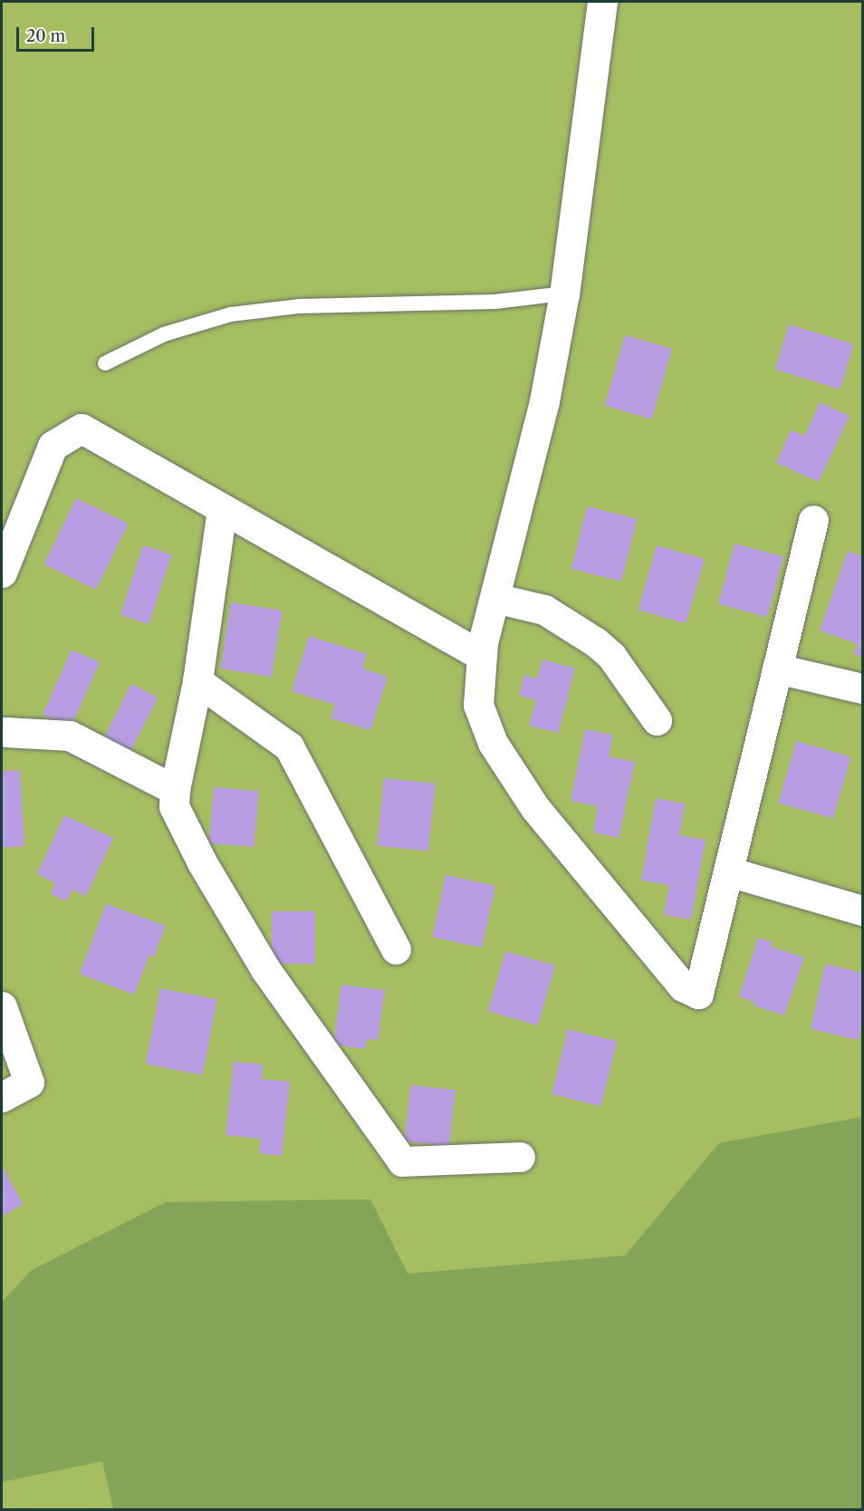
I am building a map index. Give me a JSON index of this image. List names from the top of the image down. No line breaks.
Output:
{"scale_bar":"20 m"}
